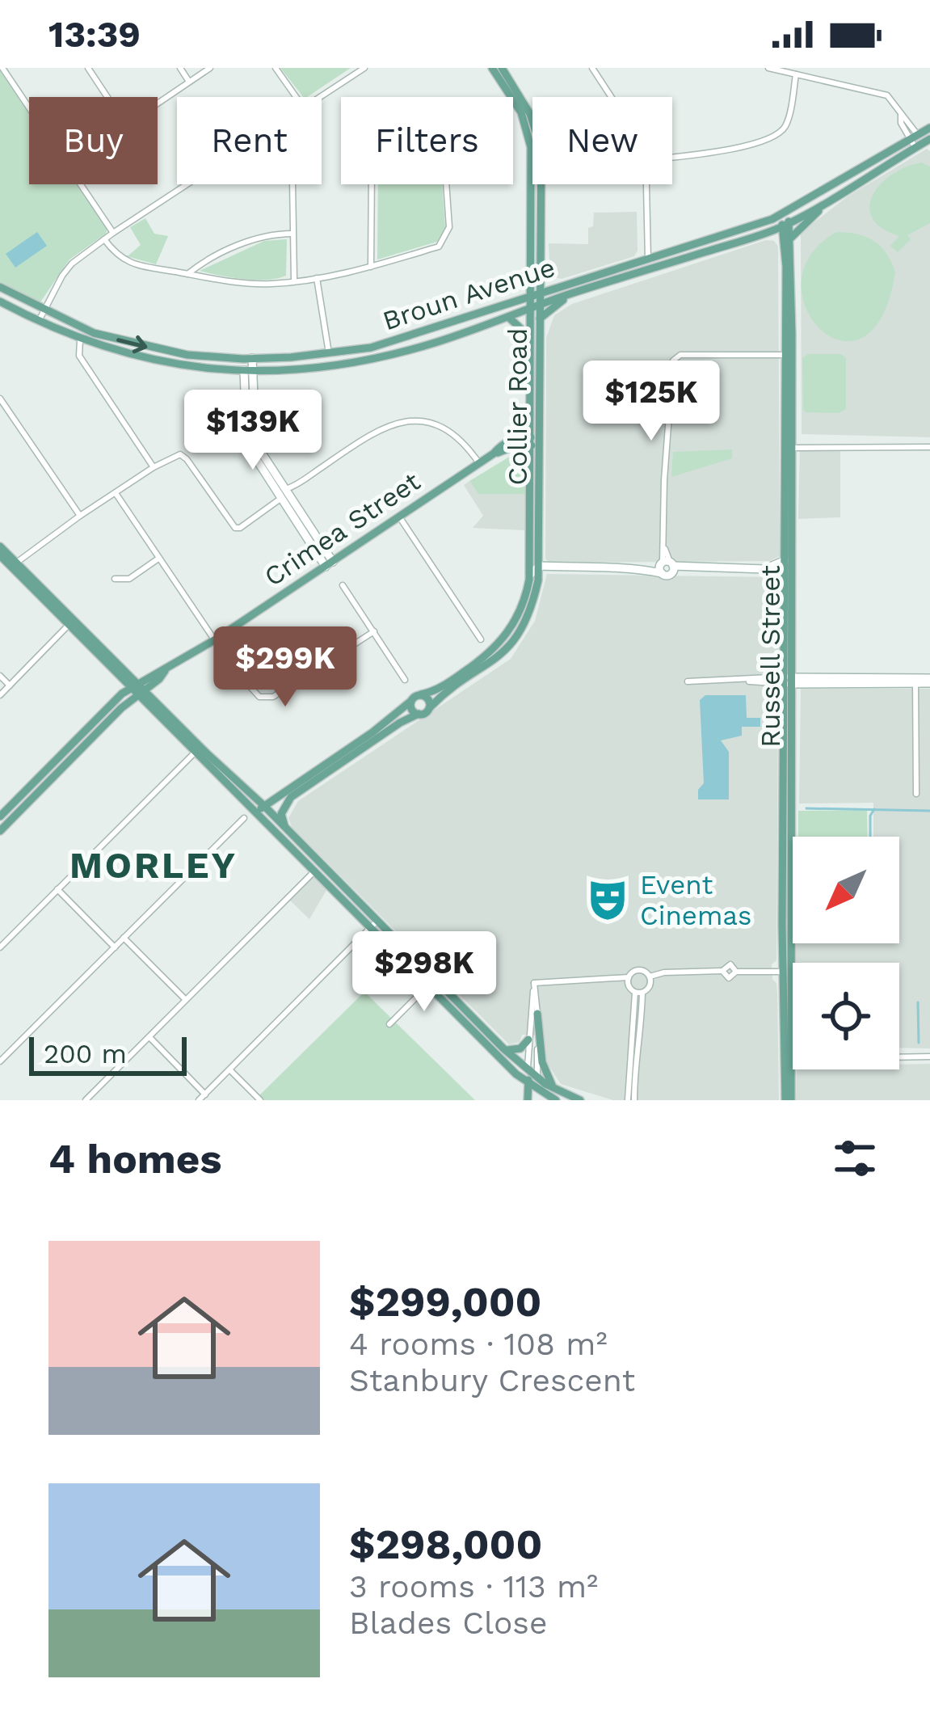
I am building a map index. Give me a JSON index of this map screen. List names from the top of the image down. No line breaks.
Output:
{"streets":{"main road":["Broun Avenue","Collier Road","Crimea Street","Russell Street"]},"crossings":[["Broun Avenue","Collier Road"],["Broun Avenue","Russell Street"],["Collier Road","Crimea Street"]],"districts":["MORLEY"],"places":{"theatre":["Event Cinemas"]},"scale_bar":"200 m","north":"bottom left","page":{"status":"13:39","chip":["Buy","Rent","Filters","New"],"price":["$125K","$139K","$299K","$298K"],"scale":"200 m","heading":"4 homes","list":[{"name":"$299,000","note":"4 rooms · 108 m² · Stanbury Crescent"},{"name":"$298,000","note":"3 rooms · 113 m² · Blades Close"}]}}
